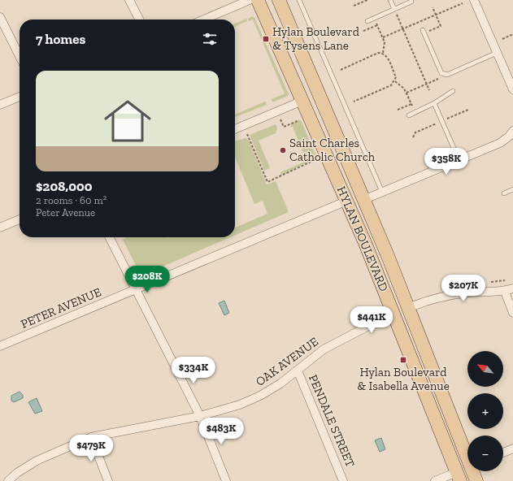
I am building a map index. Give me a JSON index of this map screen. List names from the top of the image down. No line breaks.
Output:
{"streets":{"main road":["HYLAN BOULEVARD"],"street":["PETER AVENUE","OAK AVENUE","PENDALE STREET"]},"crossings":[["HYLAN BOULEVARD","PETER AVENUE"],["HYLAN BOULEVARD","OAK AVENUE"],["OAK AVENUE","PENDALE STREET"]],"places":{"transit":["Hylan Boulevard & Tysens Lane","Hylan Boulevard & Isabella Avenue"],"other":["Saint Charles Catholic Church"]},"north":"top left","page":{"heading":"7 homes","list":[{"name":"$208,000","note":"2 rooms · 60 m² · Peter Avenue"}],"price":["$358K","$208K","$207K","$441K","$334K","$483K","$479K"],"map_buttons":["+","−"]}}
